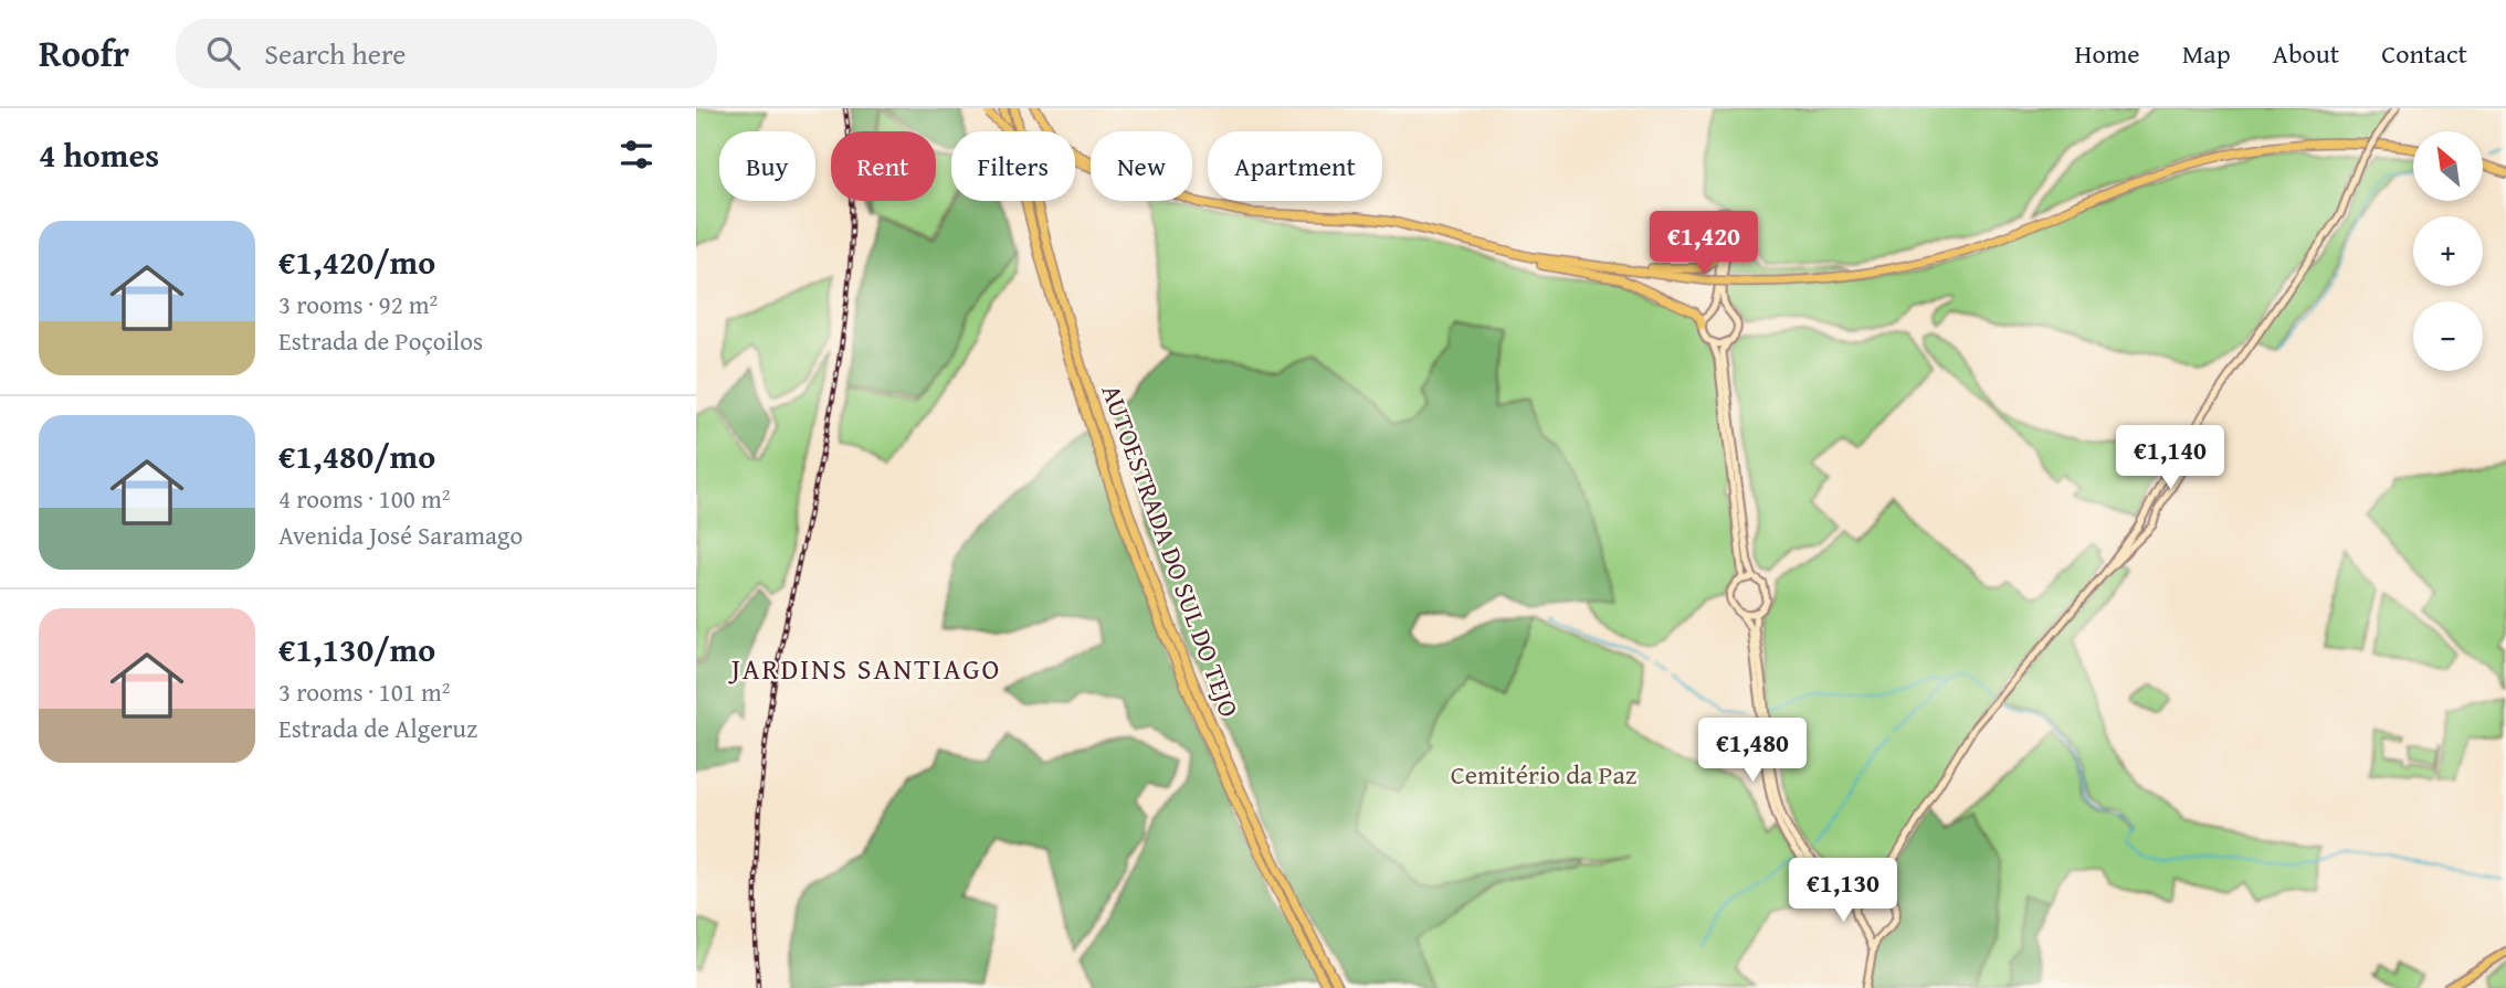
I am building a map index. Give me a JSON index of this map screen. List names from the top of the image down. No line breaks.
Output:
{"streets":{"highway":["AUTOESTRADA DO SUL DO TEJO"]},"districts":["JARDINS SANTIAGO"],"parks":["Cemitério da Paz"],"north":"top left","page":{"header":"Roofr","search":"Search here","nav":["Home","Map","About","Contact"],"heading":"4 homes","map_buttons":["+","−"],"chip":["Buy","Rent","Filters","New","Apartment"],"list":[{"name":"€1,420/mo","note":"3 rooms · 92 m² · Estrada de Poçoilos"},{"name":"€1,480/mo","note":"4 rooms · 100 m² · Avenida José Saramago"},{"name":"€1,130/mo","note":"3 rooms · 101 m² · Estrada de Algeruz"}],"price":["€1,420","€1,140","€1,480","€1,130"]}}
